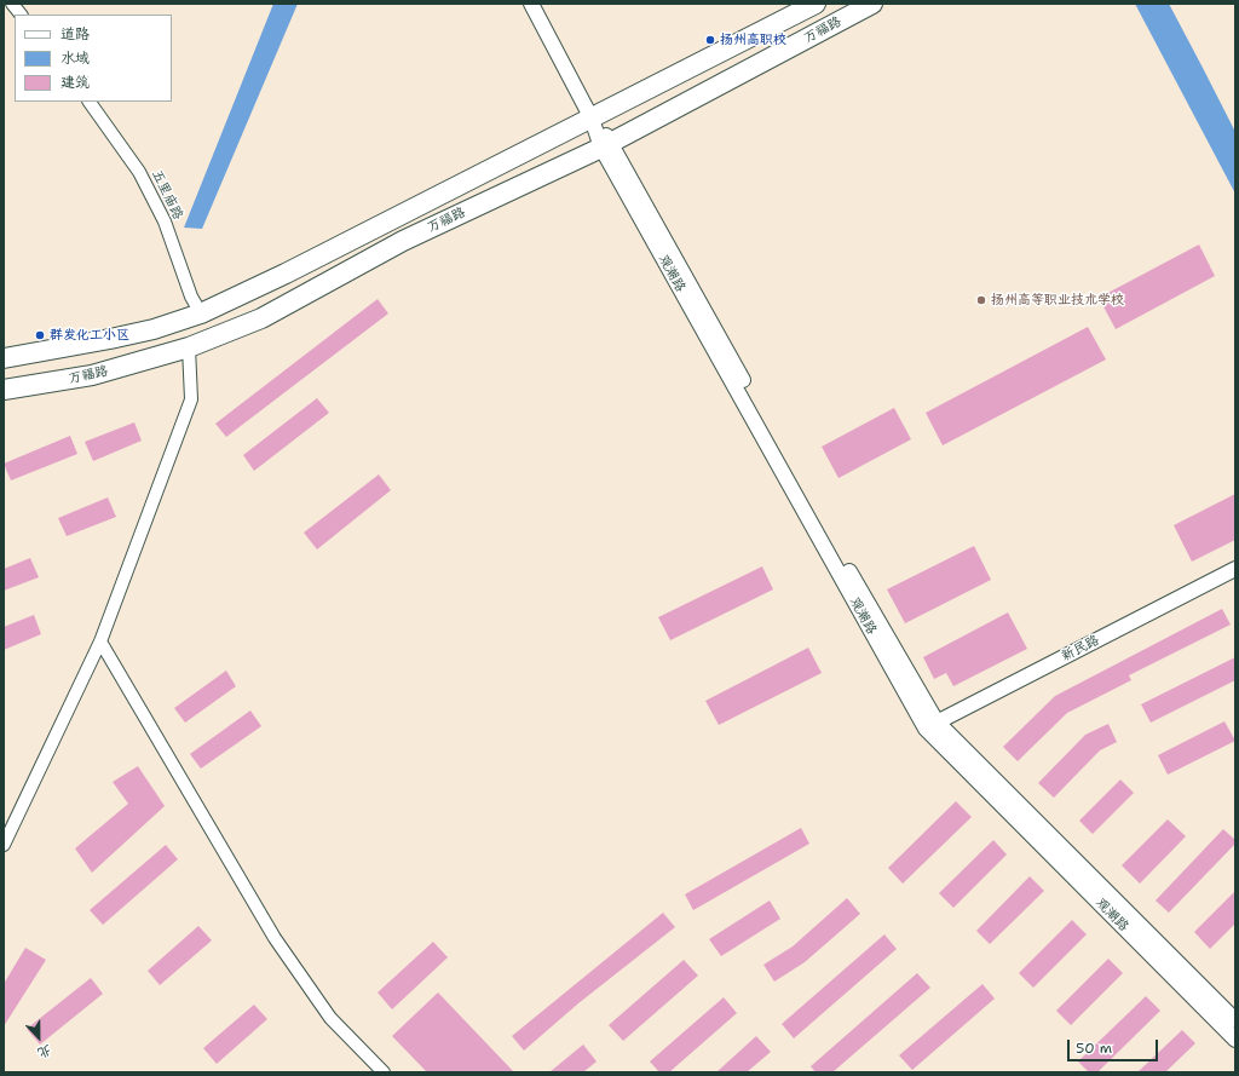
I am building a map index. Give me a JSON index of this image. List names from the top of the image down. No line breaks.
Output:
{"streets":{"main road":["万福路"],"street":["五里庙路","观潮路","新民路"]},"crossings":[["万福路","五里庙路"],["万福路","观潮路"],["观潮路","新民路"]],"places":["扬州高职校","扬州高等职业技术学校","群发化工小区"],"legend":["道路","水域","建筑"],"scale_bar":"50 m","north":"bottom"}
